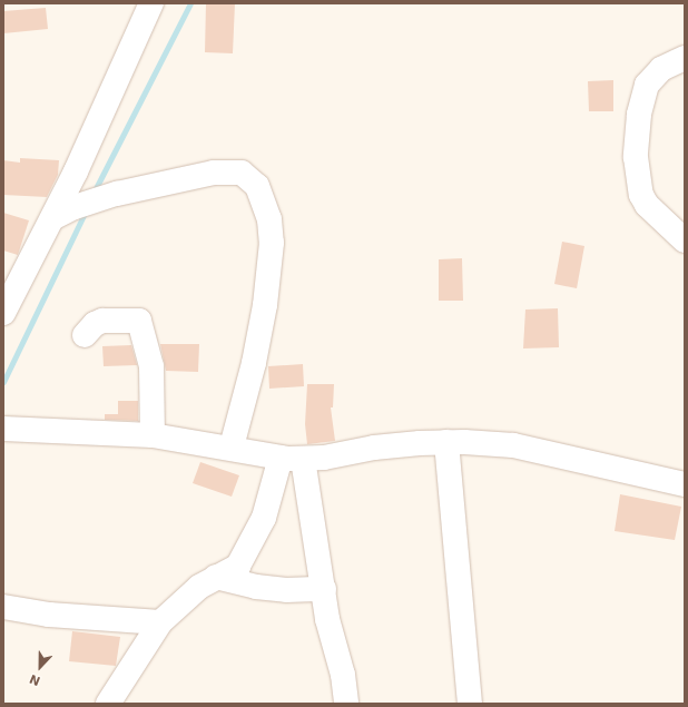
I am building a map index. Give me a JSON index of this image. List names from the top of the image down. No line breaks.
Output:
{"north":"bottom"}
